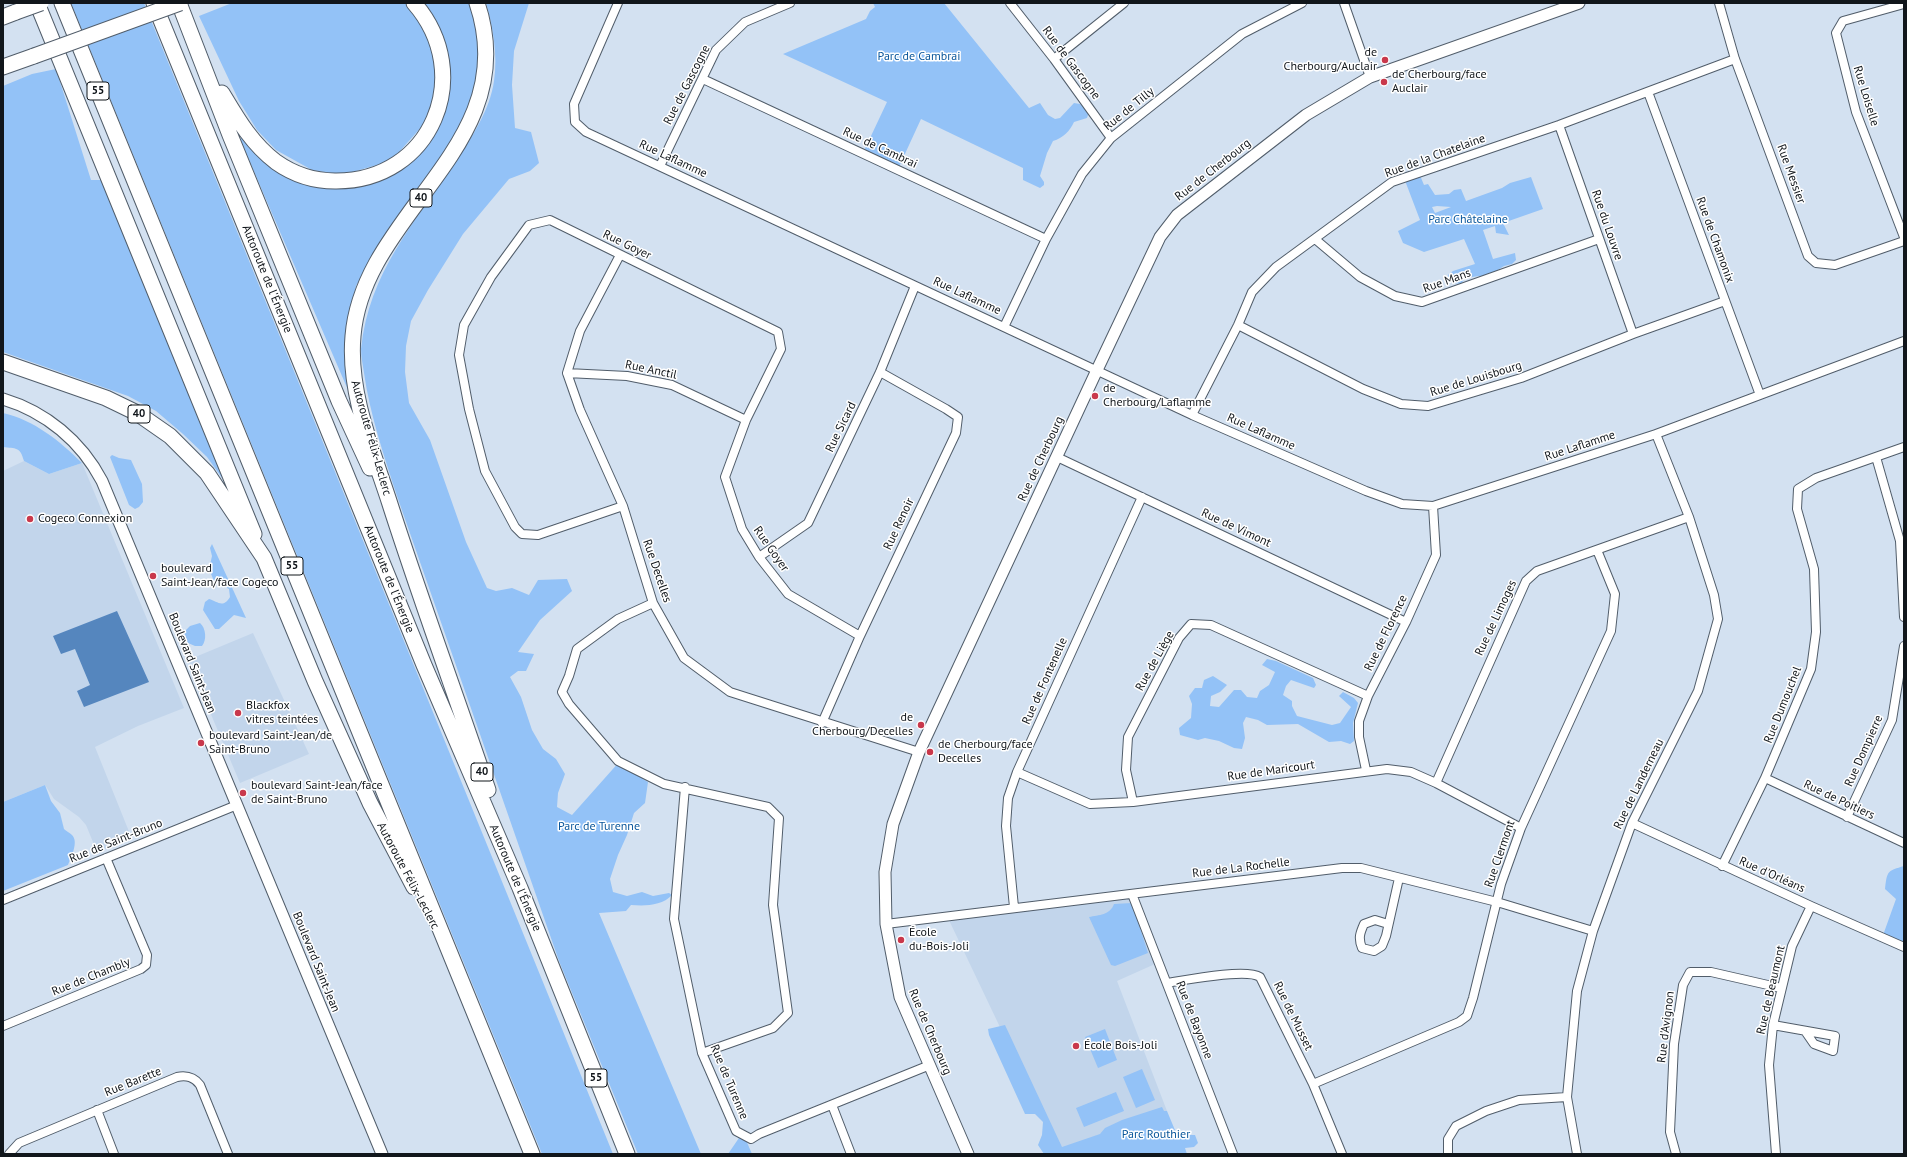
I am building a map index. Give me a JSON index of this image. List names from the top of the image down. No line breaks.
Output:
{"streets":{"highway":["55","40","Autoroute de l'Énergie","Autoroute Félix-Leclerc"],"street":["Rue de Gascogne","Rue Loiselle","Rue de Tilly","Rue de Cambrai","Rue de la Chatelaine","Rue Laflamme","Rue de Cherbourg","Rue Messier","Rue du Louvre","Rue de Chamonix","Rue Goyer","Rue Mans","Rue Anctil","Rue de Louisbourg","Rue Sicard","Rue Renoir","Rue de Vimont","Rue Decelles","Rue de Limoges","Rue de Florence","Rue de Liège","Boulevard Saint-Jean","Rue de Fontenelle","Rue Dumouchel","Rue Dompierre","Rue de Maricourt","Rue de Landerneau","Rue de Poitiers","Rue de Saint-Bruno","Rue Clermont","Rue de La Rochelle","Rue d'Orléans","Rue de Chambly","Rue de Beaumont","Rue de Musset","Rue de Bayonne","Rue d'Avignon","Rue Barette","Rue de Turenne"]},"crossings":[["Rue de Gascogne","Rue de Tilly"],["Rue de Gascogne","Rue de Cambrai"],["Rue de Gascogne","Rue Laflamme"],["55","Autoroute Félix-Leclerc"],["Rue de Tilly","Rue de Cambrai"],["Rue de Tilly","Rue Laflamme"],["Rue de la Chatelaine","Rue Laflamme"],["Rue de la Chatelaine","Rue Messier"],["Rue de la Chatelaine","Rue du Louvre"],["Rue de la Chatelaine","Rue de Chamonix"],["Rue de la Chatelaine","Rue Mans"],["Rue de la Chatelaine","Rue de Louisbourg"],["Rue Laflamme","Rue de Cherbourg"],["Rue Laflamme","Rue de Chamonix"],["Rue Laflamme","Rue Sicard"],["Rue Laflamme","Rue de Florence"],["Rue Laflamme","Rue de Landerneau"],["Rue de Cherbourg","Rue de Vimont"],["Rue de Cherbourg","Rue Decelles"],["Rue de Cherbourg","Rue de La Rochelle"],["Rue de Cherbourg","Rue de Turenne"],["Rue du Louvre","Rue Mans"],["Rue du Louvre","Rue de Louisbourg"],["Rue de Chamonix","Rue de Louisbourg"],["Rue Goyer","Rue Anctil"],["Rue Goyer","Rue Sicard"],["Rue Goyer","Rue Renoir"],["Rue Goyer","Rue Decelles"],["Autoroute de l'Énergie","Autoroute Félix-Leclerc"],["Rue Anctil","Rue Decelles"],["Rue Sicard","Rue Renoir"],["Rue Renoir","Rue Decelles"],["Rue de Vimont","Rue de Florence"],["Rue de Vimont","Rue de Fontenelle"],["Rue de Limoges","Rue de Maricourt"],["Rue de Limoges","Rue de Landerneau"],["Rue de Limoges","Rue Clermont"],["Rue de Florence","Rue de Liège"],["Rue de Florence","Rue de Maricourt"],["Rue de Liège","Rue de Maricourt"],["Boulevard Saint-Jean","Rue de Saint-Bruno"],["Rue de Fontenelle","Rue de Maricourt"],["Rue de Fontenelle","Rue de La Rochelle"],["Rue Dumouchel","Rue de Poitiers"],["Rue Dumouchel","Rue d'Orléans"],["Rue Dompierre","Rue de Poitiers"],["Rue de Maricourt","Rue Clermont"],["Rue de Landerneau","Rue de La Rochelle"],["Rue de Landerneau","Rue d'Orléans"],["Rue de Saint-Bruno","Rue de Chambly"],["Rue Clermont","Rue de La Rochelle"],["Rue Clermont","Rue de Musset"],["Rue de La Rochelle","Rue de Bayonne"],["Rue d'Orléans","Rue de Beaumont"],["Rue de Beaumont","Rue d'Avignon"],["Rue de Musset","Rue de Bayonne"]],"parks":["Parc de Cambrai","Parc Châtelaine","Parc de Turenne","Parc Routhier"],"places":["de Cherbourg/Auclair","de Cherbourg/face Auclair","de Cherbourg/Laflamme","Cogeco Connexion","boulevard Saint-Jean/face Cogeco","Blackfox vitres teintées","de Cherbourg/Decelles","boulevard Saint-Jean/de Saint-Bruno","de Cherbourg/face Decelles","boulevard Saint-Jean/face de Saint-Bruno","École du-Bois-Joli","École Bois-Joli"]}
